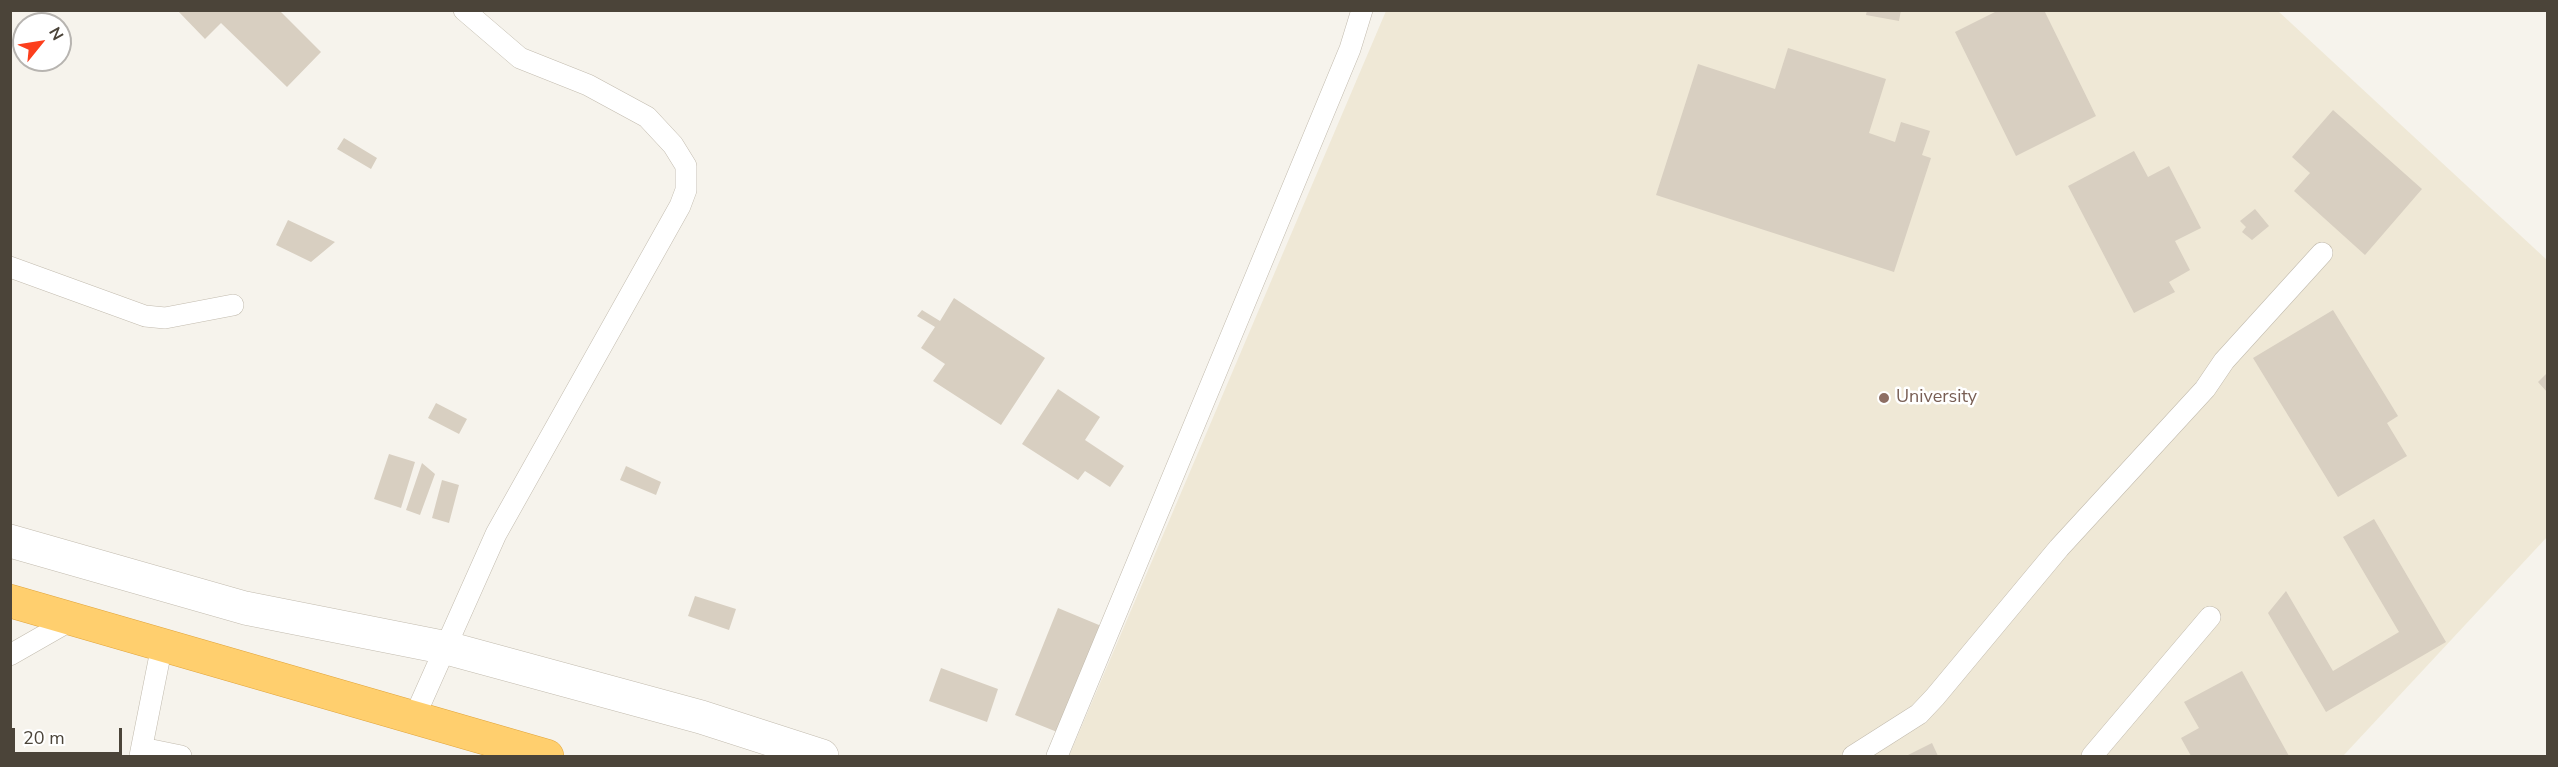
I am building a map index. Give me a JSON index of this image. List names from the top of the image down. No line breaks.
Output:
{"places":["University"],"scale_bar":"20 m","north":"top right"}
